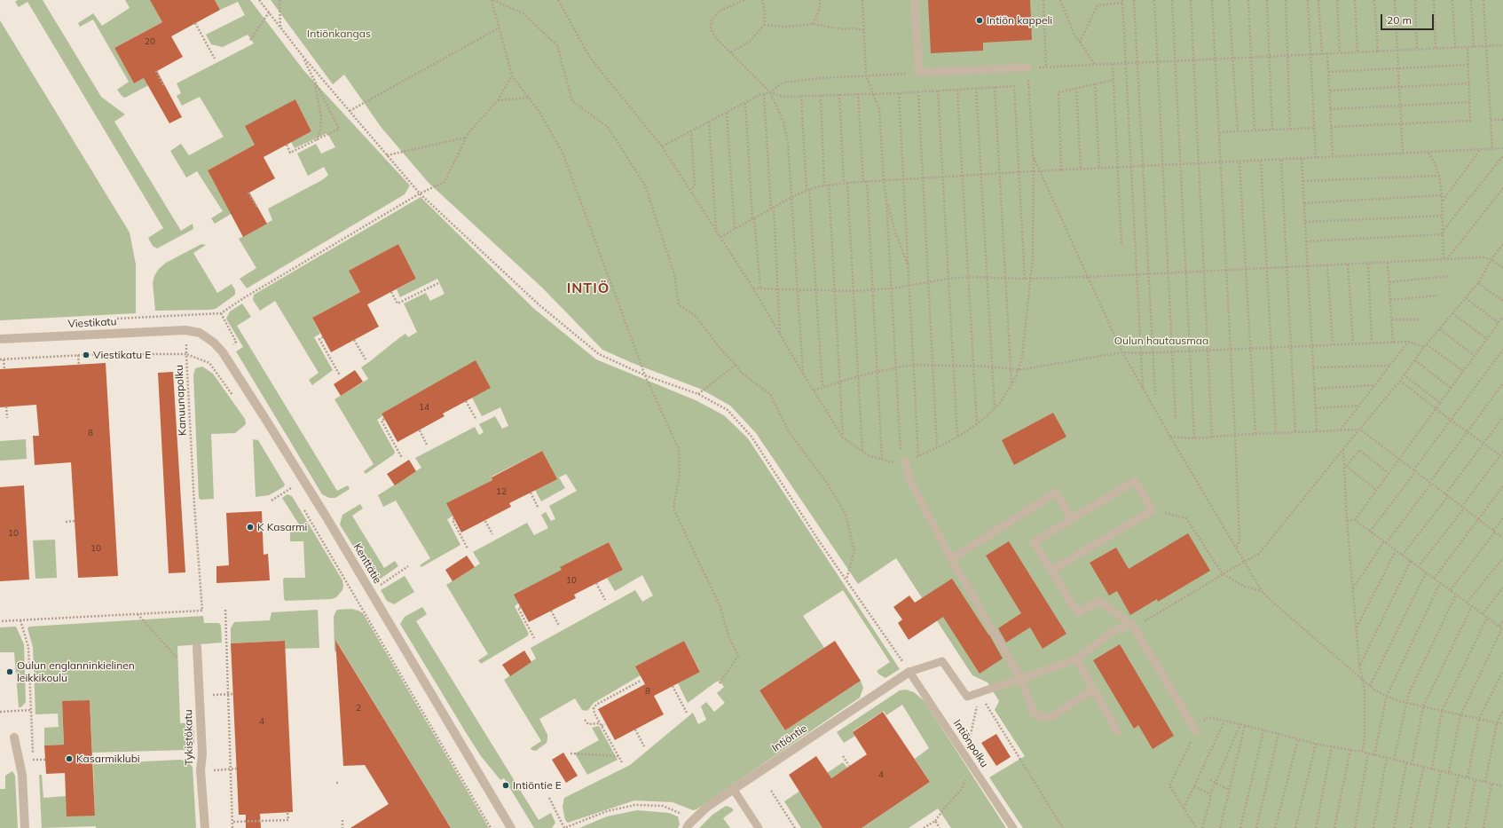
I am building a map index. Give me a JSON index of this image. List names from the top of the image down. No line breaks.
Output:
{"streets":{"street":["Viestikatu","Kenttätie","Tykistökatu","Intiöntie"],"lane":["Intiönpolku"],"path":["Kanuunapolku"]},"crossings":[["Viestikatu","Kenttätie"],["Intiöntie","Intiönpolku"]],"districts":["INTIÖ"],"parks":["Intiönkangas","Oulun hautausmaa"],"places":["Intiön kappeli","Viestikatu E","K Kasarmi","Oulun englanninkielinen leikkikoulu","Kasarmiklubi","Intiöntie E"],"house_numbers":["20","14","8","12","10","10","10","8","2","4","4"],"scale_bar":"20 m"}
